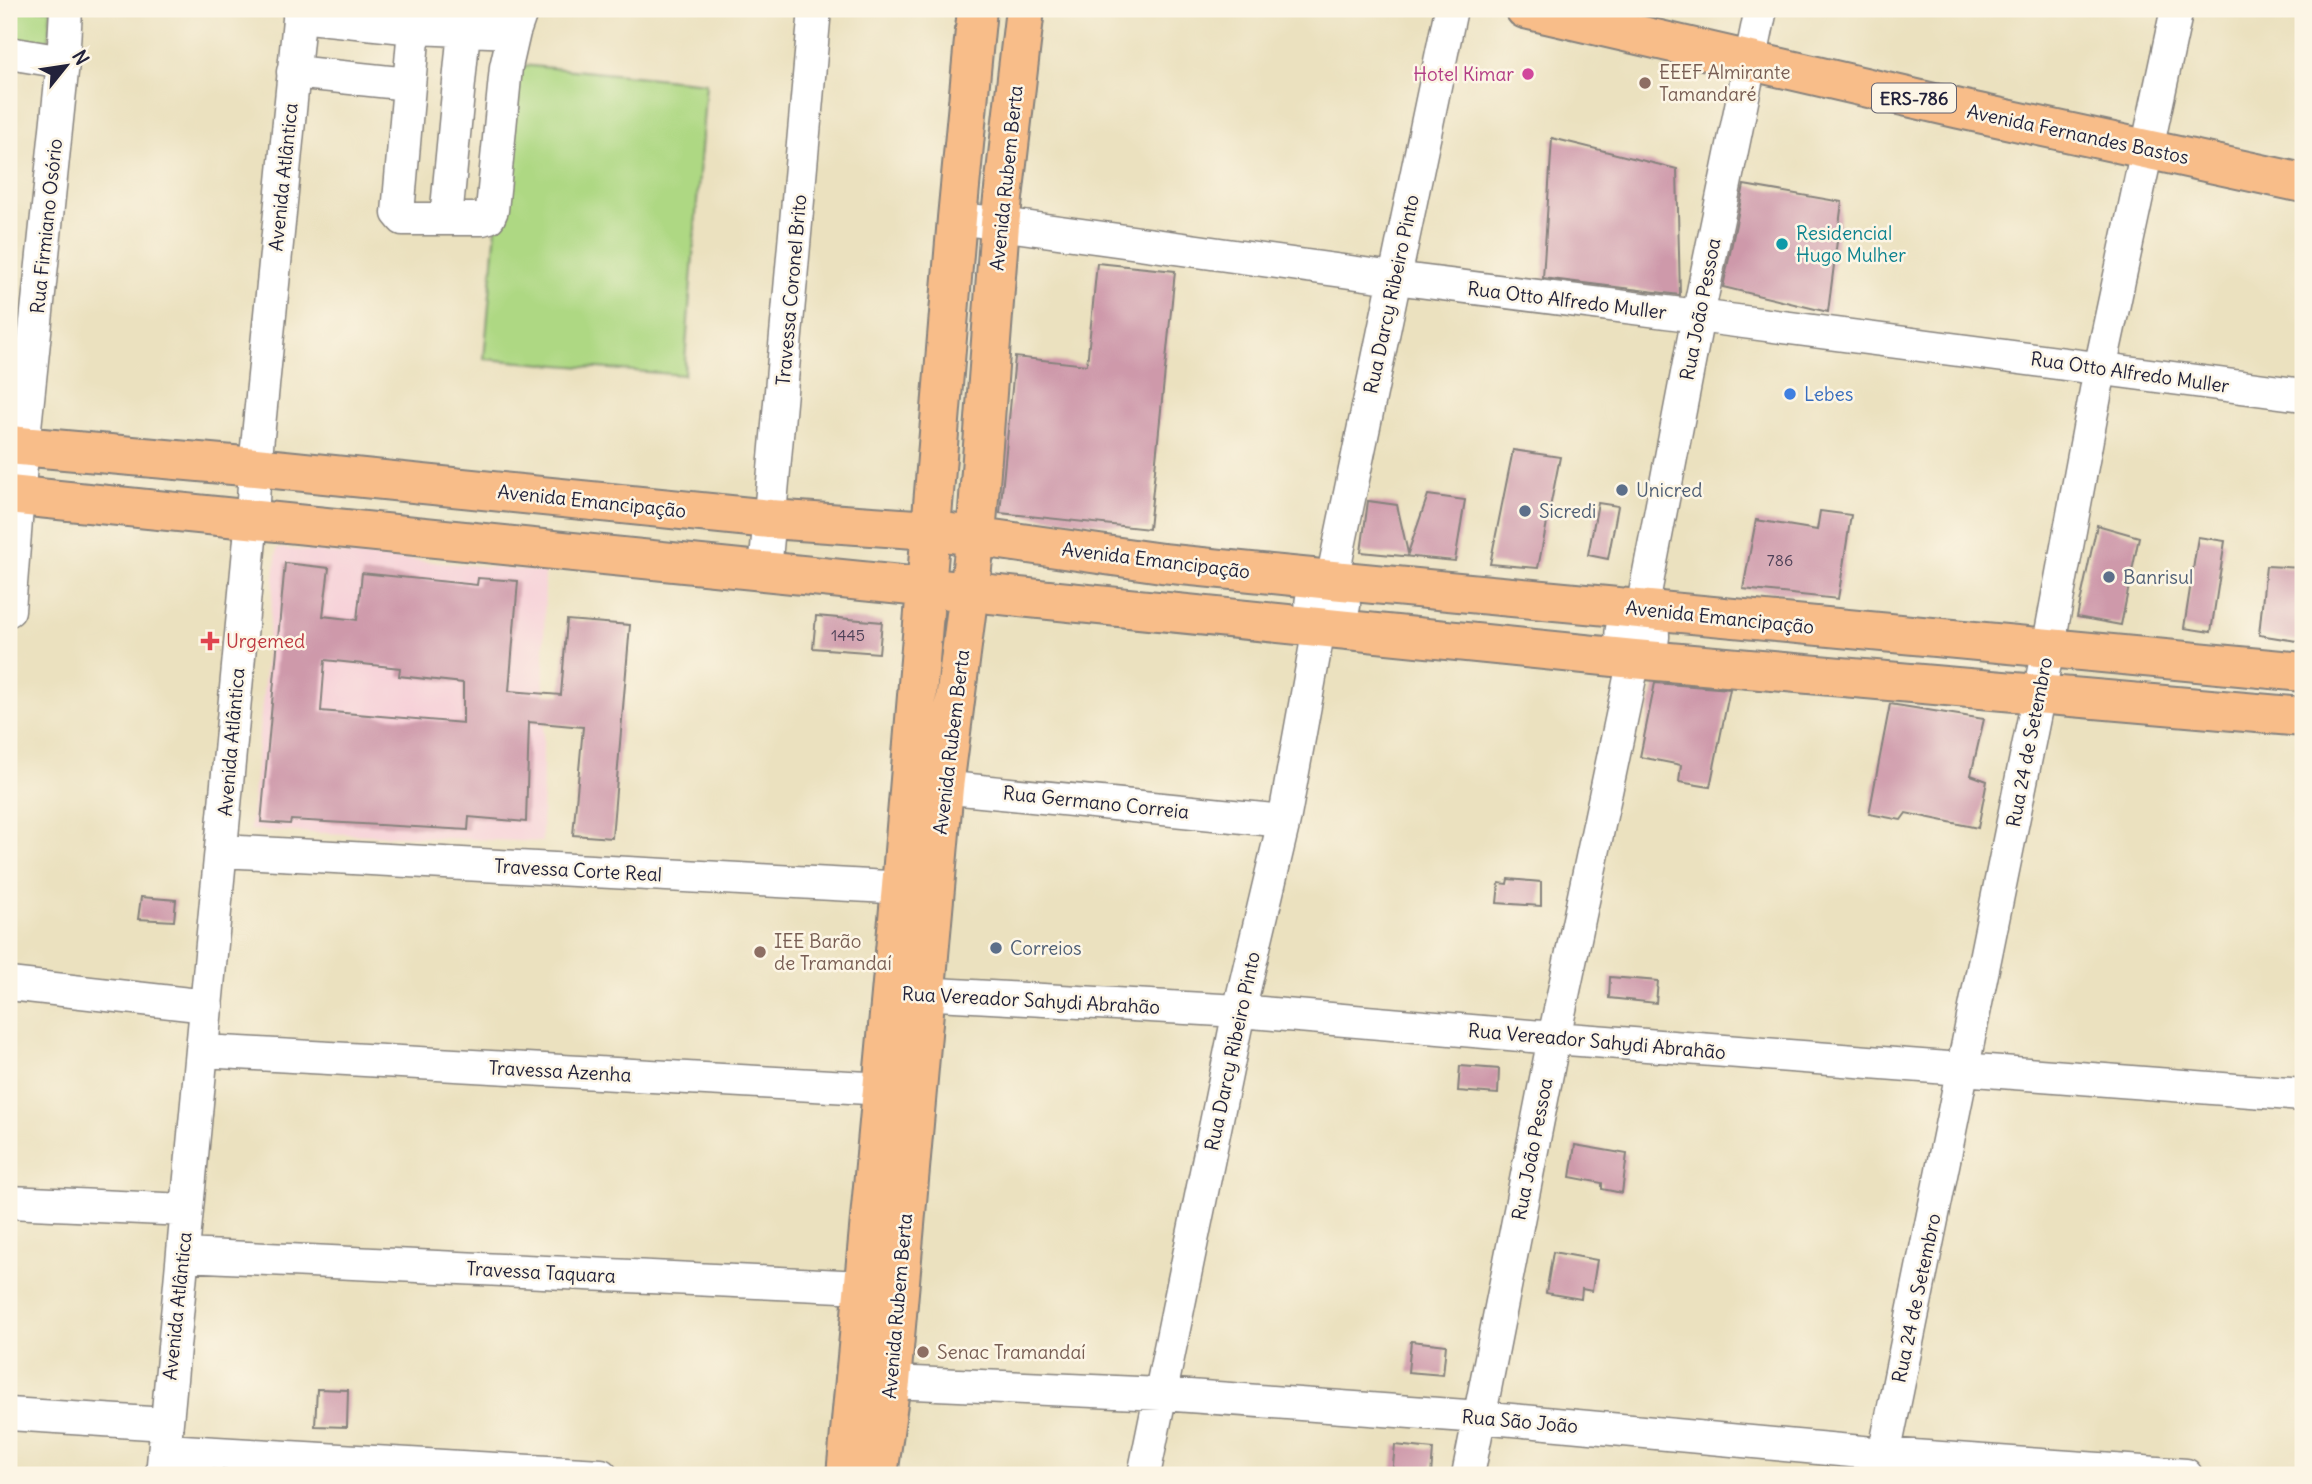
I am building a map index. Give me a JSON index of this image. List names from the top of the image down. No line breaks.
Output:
{"streets":{"main road":["ERS-786","Avenida Fernandes Bastos","Avenida Rubem Berta","Avenida Emancipação"],"street":["Avenida Atlântica","Rua Firmiano Osório","Travessa Coronel Brito","Rua Darcy Ribeiro Pinto","Rua Otto Alfredo Muller","Rua João Pessoa","Rua 24 de Setembro","Rua Germano Correia","Travessa Corte Real","Rua Vereador Sahydi Abrahão","Travessa Azenha","Travessa Taquara","Rua São João"]},"crossings":[["Avenida Fernandes Bastos","Rua João Pessoa"],["Avenida Fernandes Bastos","Rua 24 de Setembro"],["Avenida Atlântica","Avenida Emancipação"],["Avenida Atlântica","Travessa Corte Real"],["Avenida Atlântica","Travessa Azenha"],["Avenida Atlântica","Travessa Taquara"],["Avenida Rubem Berta","Rua Otto Alfredo Muller"],["Avenida Rubem Berta","Avenida Emancipação"],["Avenida Rubem Berta","Rua Germano Correia"],["Avenida Rubem Berta","Travessa Corte Real"],["Avenida Rubem Berta","Rua Vereador Sahydi Abrahão"],["Avenida Rubem Berta","Travessa Azenha"],["Avenida Rubem Berta","Travessa Taquara"],["Avenida Rubem Berta","Rua São João"],["Rua Firmiano Osório","Avenida Emancipação"],["Travessa Coronel Brito","Avenida Emancipação"],["Rua Darcy Ribeiro Pinto","Rua Otto Alfredo Muller"],["Rua Darcy Ribeiro Pinto","Avenida Emancipação"],["Rua Darcy Ribeiro Pinto","Rua Germano Correia"],["Rua Darcy Ribeiro Pinto","Rua Vereador Sahydi Abrahão"],["Rua Darcy Ribeiro Pinto","Rua São João"],["Rua Otto Alfredo Muller","Rua João Pessoa"],["Rua Otto Alfredo Muller","Rua 24 de Setembro"],["Rua João Pessoa","Avenida Emancipação"],["Rua João Pessoa","Rua Vereador Sahydi Abrahão"],["Rua João Pessoa","Rua São João"],["Avenida Emancipação","Rua 24 de Setembro"],["Rua 24 de Setembro","Rua Vereador Sahydi Abrahão"],["Rua 24 de Setembro","Rua São João"]],"places":{"other":["Hotel Kimar","EEEF Almirante Tamandaré","Residencial Hugo Mulher","Lebes","Unicred","Sicredi","Banrisul","Correios","IEE Barão de Tramandaí","Senac Tramandaí"],"health":["Urgemed"]},"house_numbers":["786","1445"],"north":"top right"}
